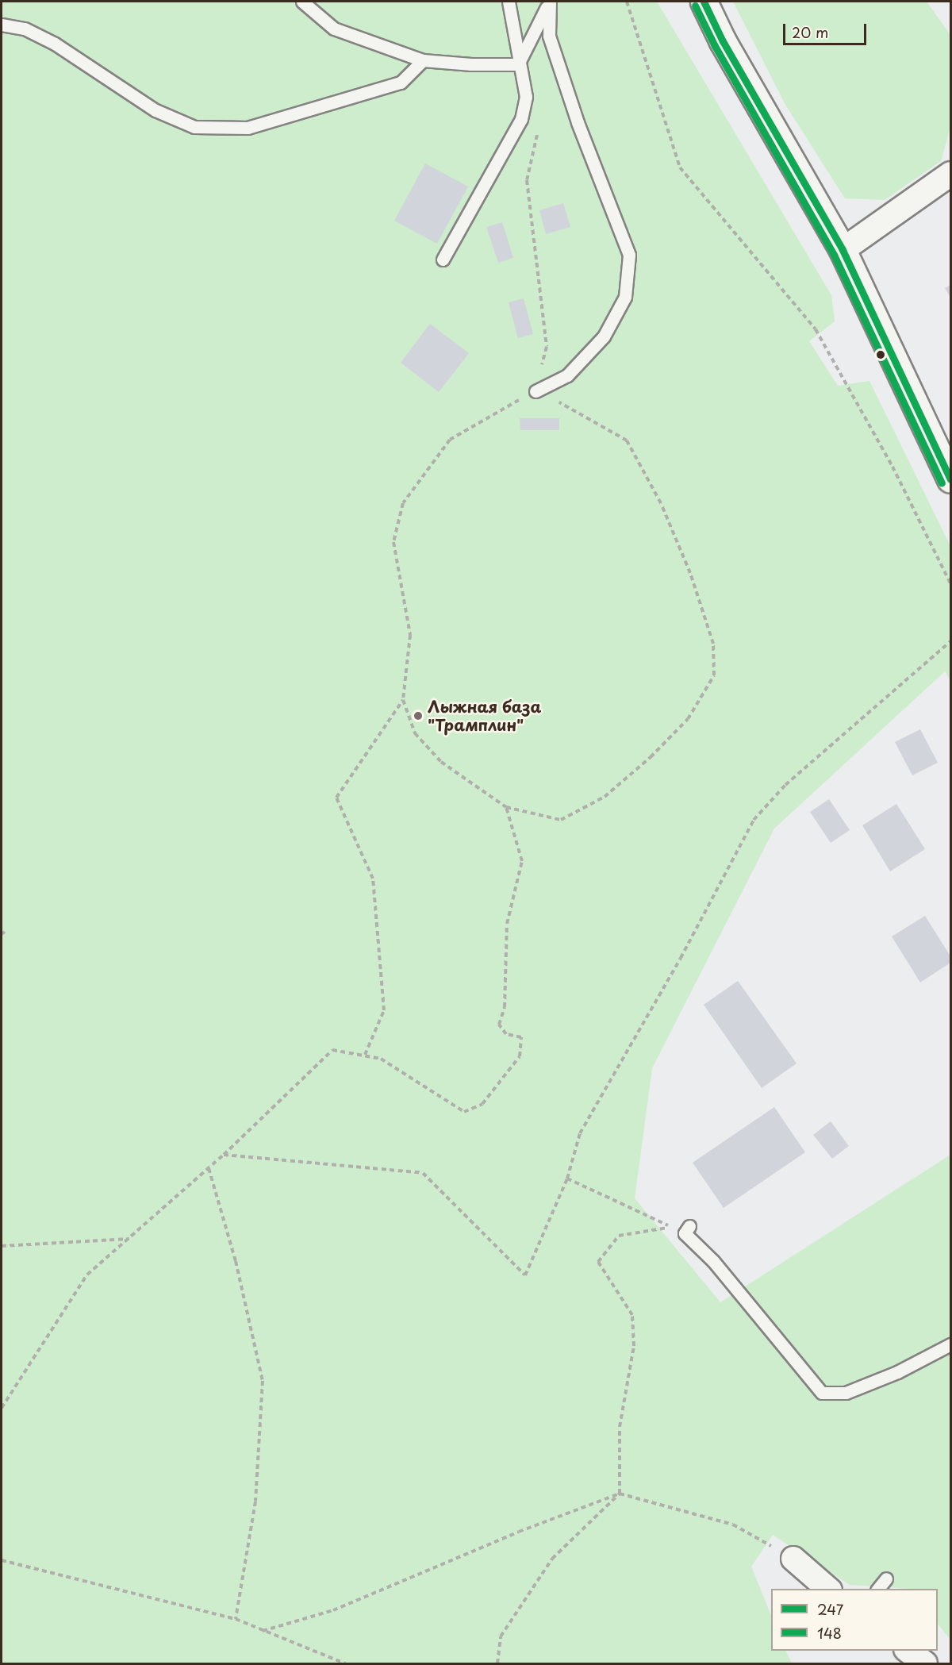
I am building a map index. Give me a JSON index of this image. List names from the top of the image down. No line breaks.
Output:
{"places":["Лыжная база \"Трамплин\""],"lines":["transit line 247","transit line 148"],"legend":["247","148"],"scale_bar":"20 m"}
